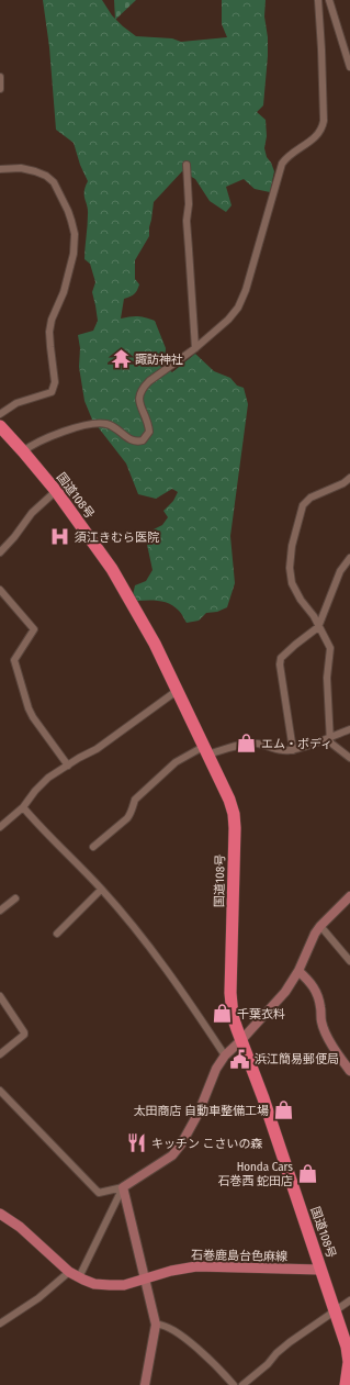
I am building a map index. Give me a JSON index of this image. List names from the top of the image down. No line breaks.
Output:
{"streets":{"highway":["国道108号"],"main road":["石巻鹿島台色麻線"]},"crossings":[["国道108号","石巻鹿島台色麻線"]],"places":{"temple":["諏訪神社"],"hospital":["須江きむら医院"],"shop":["エム・ボディ","千葉衣料","太田商店 自動車整備工場","Honda Cars 石巻西 蛇田店"],"public building":["浜江簡易郵便局"],"restaurant":["キッチン こさいの森"]}}
